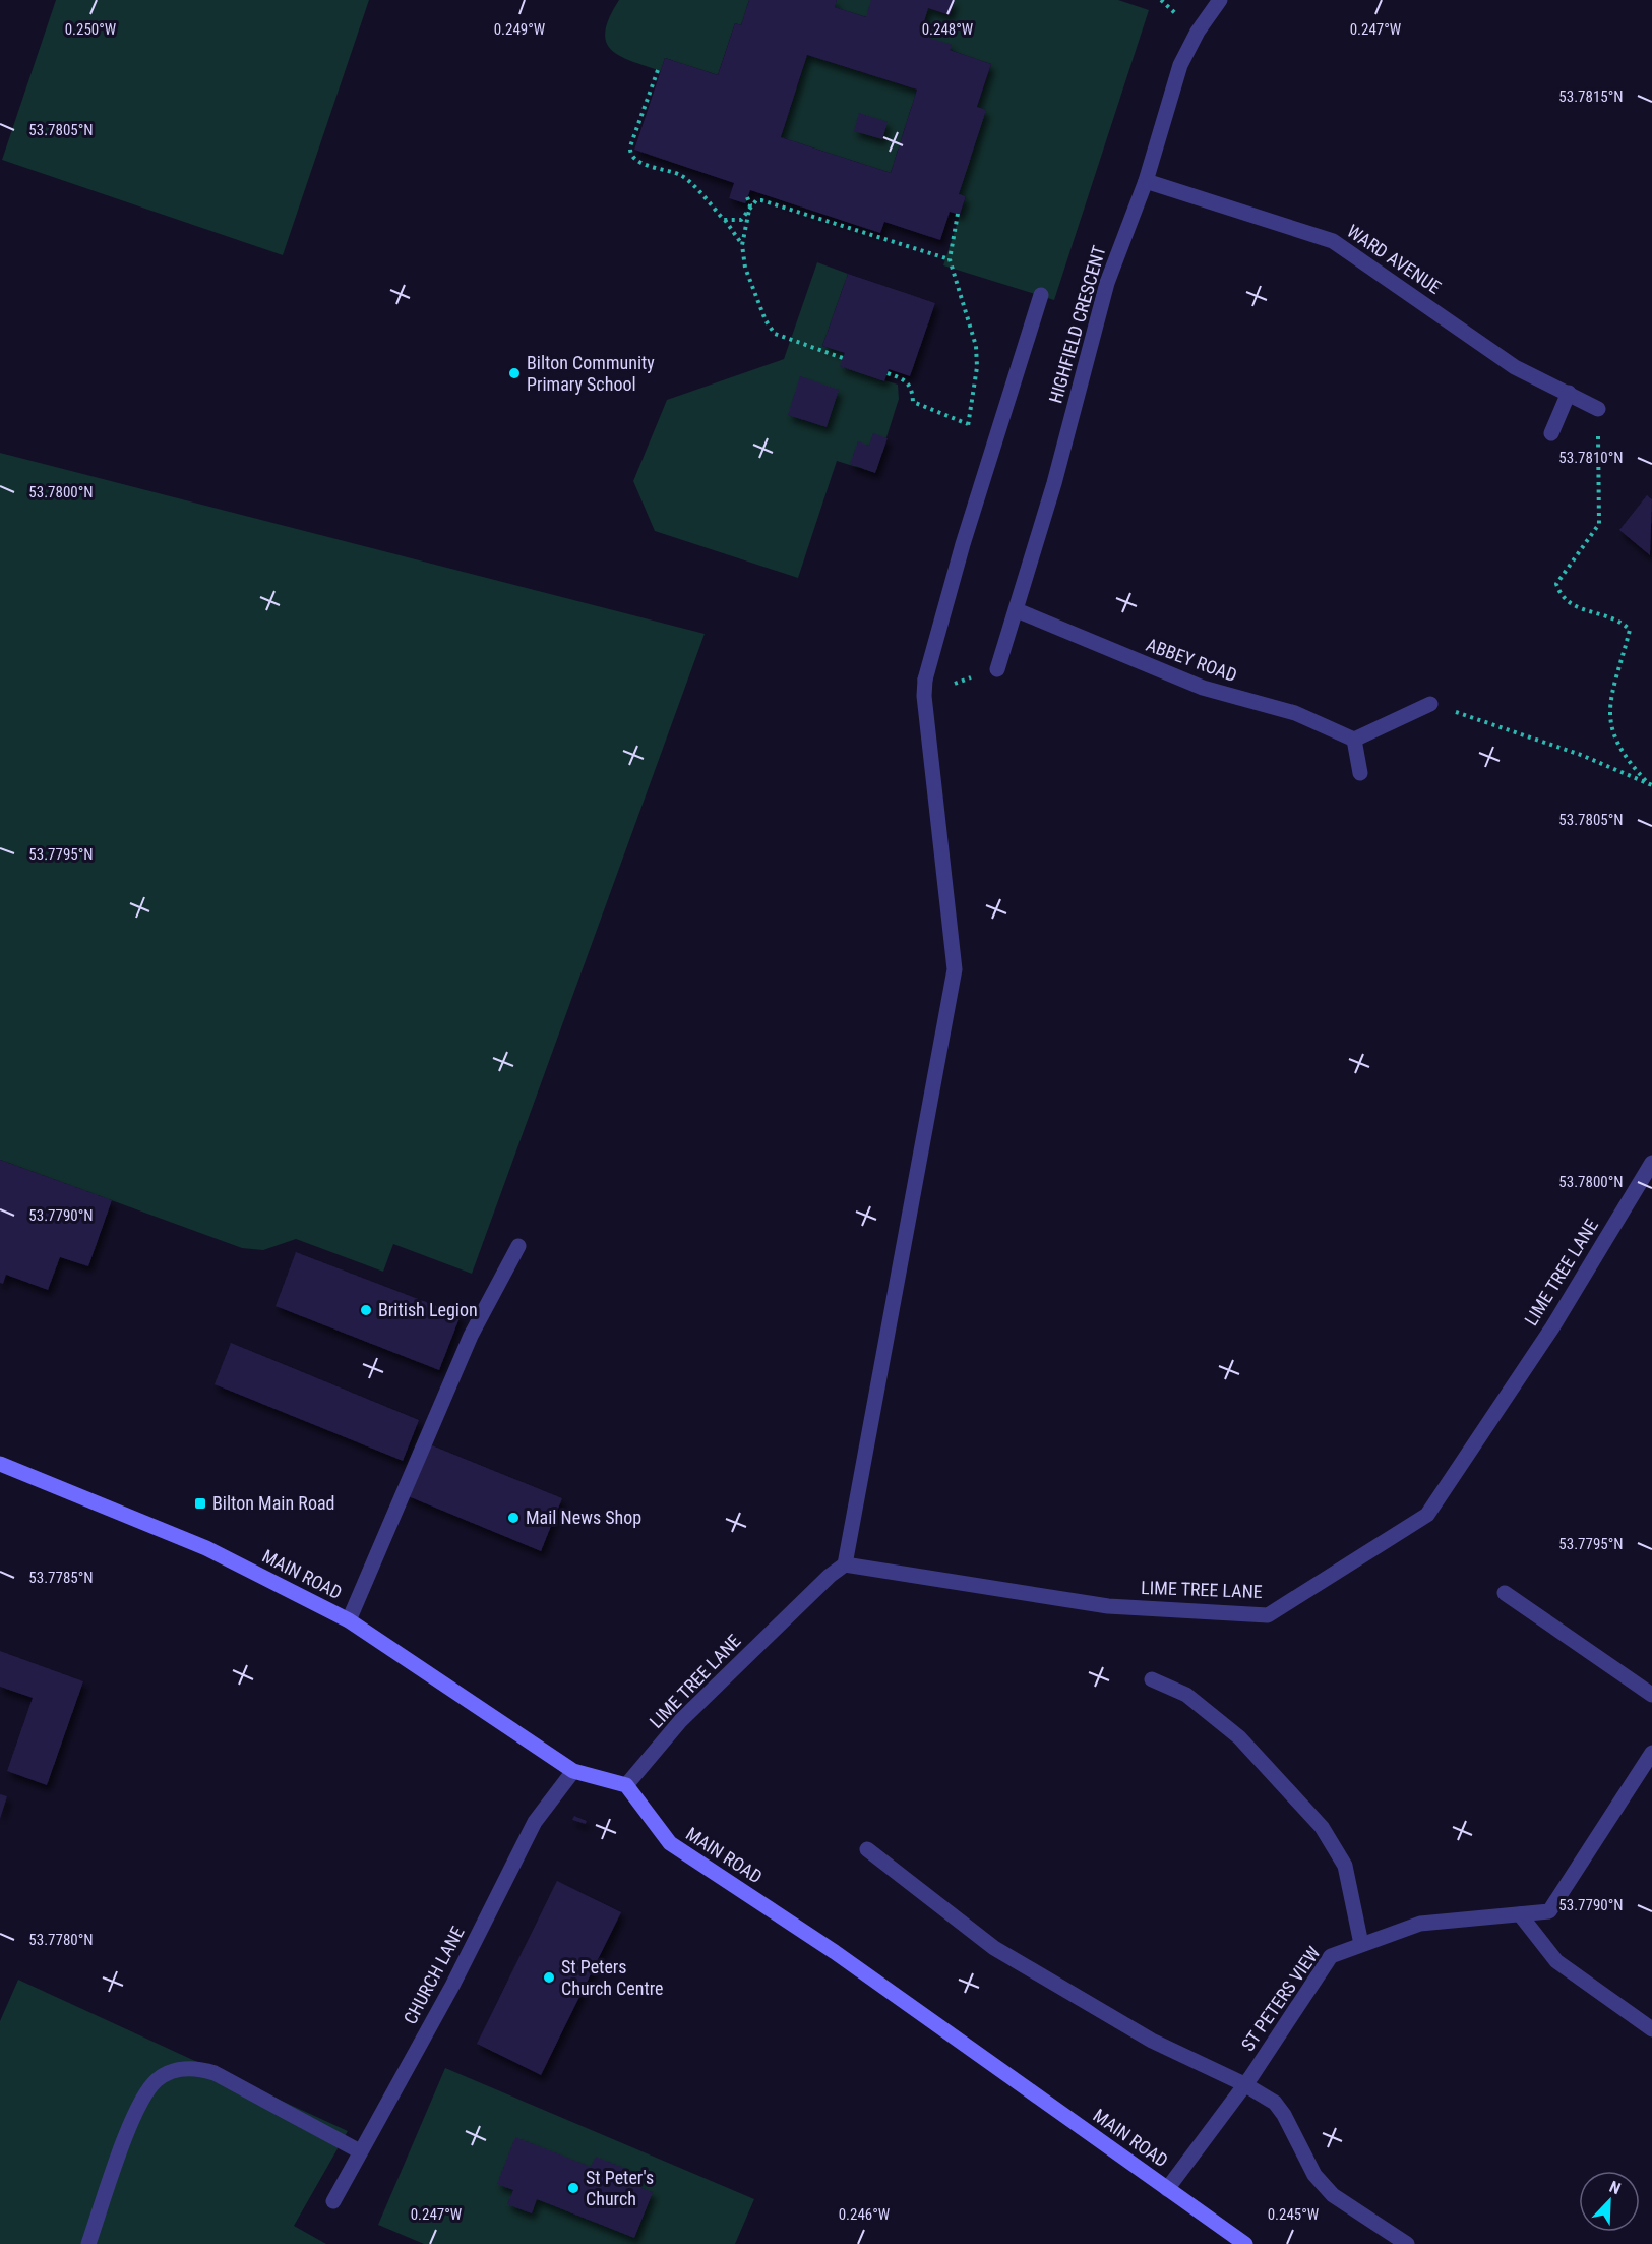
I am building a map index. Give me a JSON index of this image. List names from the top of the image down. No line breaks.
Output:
{"streets":{"main road":["MAIN ROAD"],"street":["WARD AVENUE","HIGHFIELD CRESCENT","ABBEY ROAD","LIME TREE LANE","CHURCH LANE","ST PETERS VIEW"]},"crossings":[["WARD AVENUE","HIGHFIELD CRESCENT"],["HIGHFIELD CRESCENT","ABBEY ROAD"],["LIME TREE LANE","MAIN ROAD"],["MAIN ROAD","CHURCH LANE"],["MAIN ROAD","ST PETERS VIEW"]],"places":{"other":["Bilton Community Primary School","British Legion","Mail News Shop","St Peters Church Centre","St Peter's Church"],"transit":["Bilton Main Road"]},"north":"top right","coordinates":["0.250°W","0.249°W","0.248°W","0.247°W","53.7815°N","53.7805°N","53.7810°N","53.7800°N","53.7795°N","53.7790°N","53.7785°N","53.7780°N","0.246°W","0.245°W"]}
